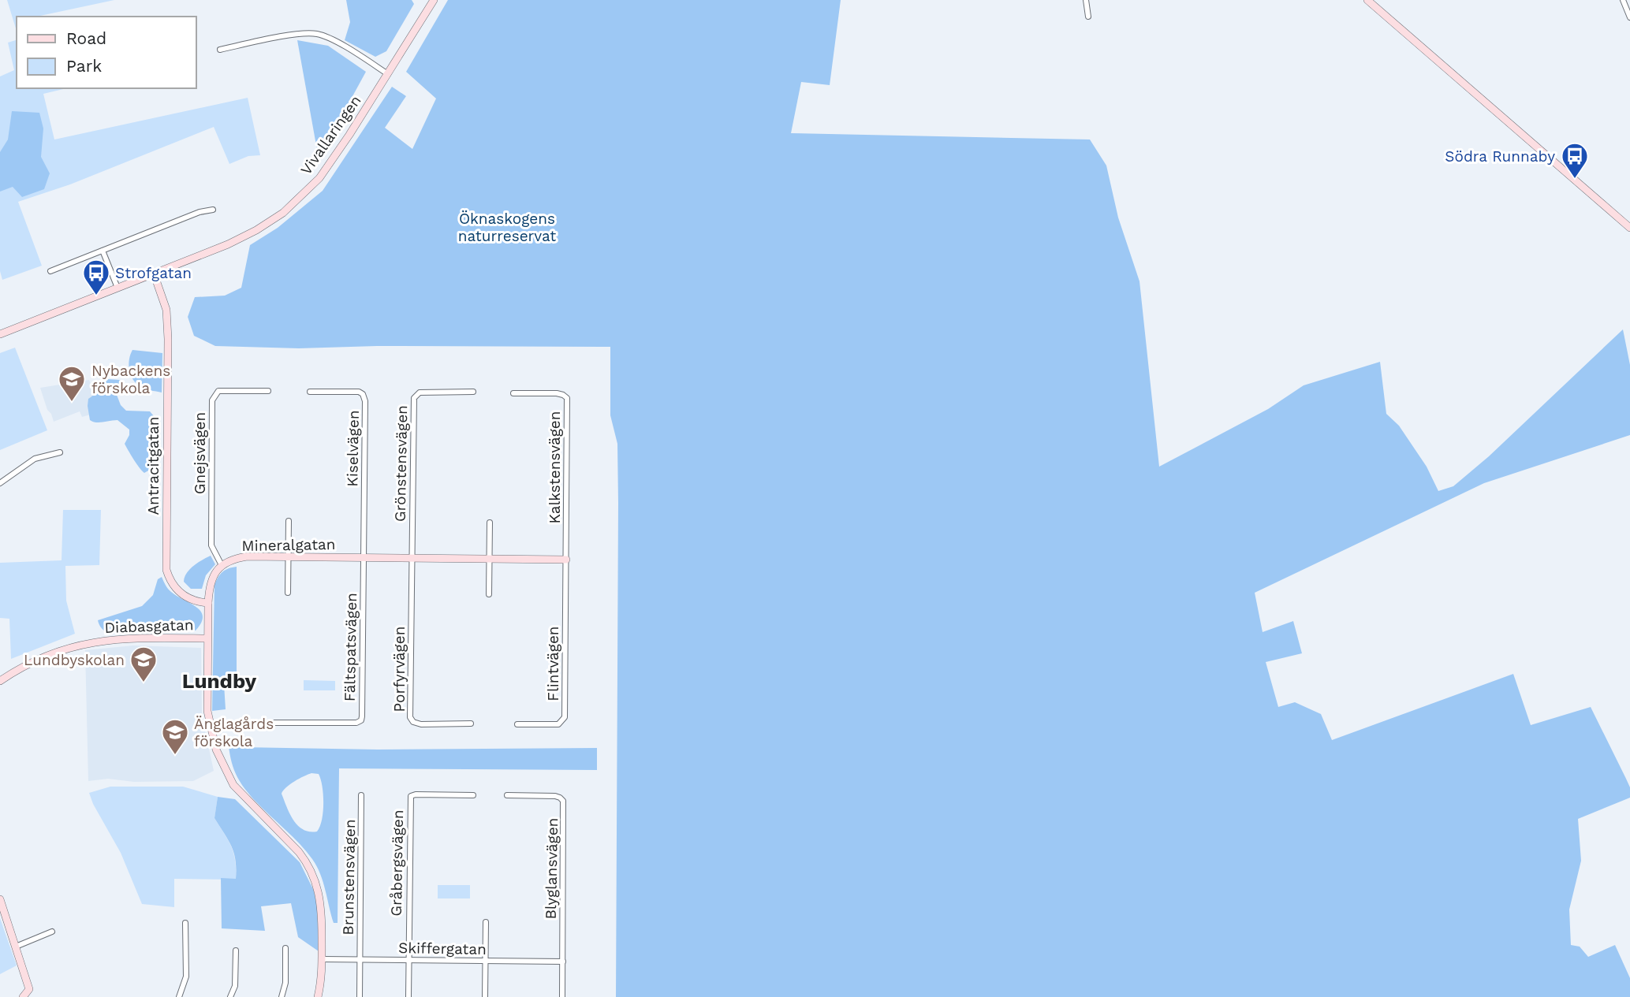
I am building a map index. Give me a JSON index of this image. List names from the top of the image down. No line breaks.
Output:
{"streets":{"street":["Vivallaringen","Kiselvägen","Gnejsvägen","Grönstensvägen","Antracitgatan","Kalkstensvägen","Mineralgatan","Diabasgatan","Fältspatsvägen","Flintvägen","Porfyrvägen","Gråbergsvägen","Blyglansvägen","Brunstensvägen","Skiffergatan"]},"crossings":[["Vivallaringen","Antracitgatan"],["Kiselvägen","Mineralgatan"],["Kiselvägen","Fältspatsvägen"],["Gnejsvägen","Mineralgatan"],["Grönstensvägen","Mineralgatan"],["Grönstensvägen","Porfyrvägen"],["Kalkstensvägen","Mineralgatan"],["Kalkstensvägen","Flintvägen"],["Mineralgatan","Fältspatsvägen"],["Mineralgatan","Flintvägen"],["Mineralgatan","Porfyrvägen"],["Gråbergsvägen","Skiffergatan"],["Blyglansvägen","Skiffergatan"],["Brunstensvägen","Skiffergatan"]],"districts":["Lundby"],"parks":["Öknaskogens naturreservat"],"places":{"bus stop":["Södra Runnaby","Strofgatan"],"school or university":["Nybackens förskola","Lundbyskolan","Änglagårds förskola"]},"legend":["Road","Park"]}
